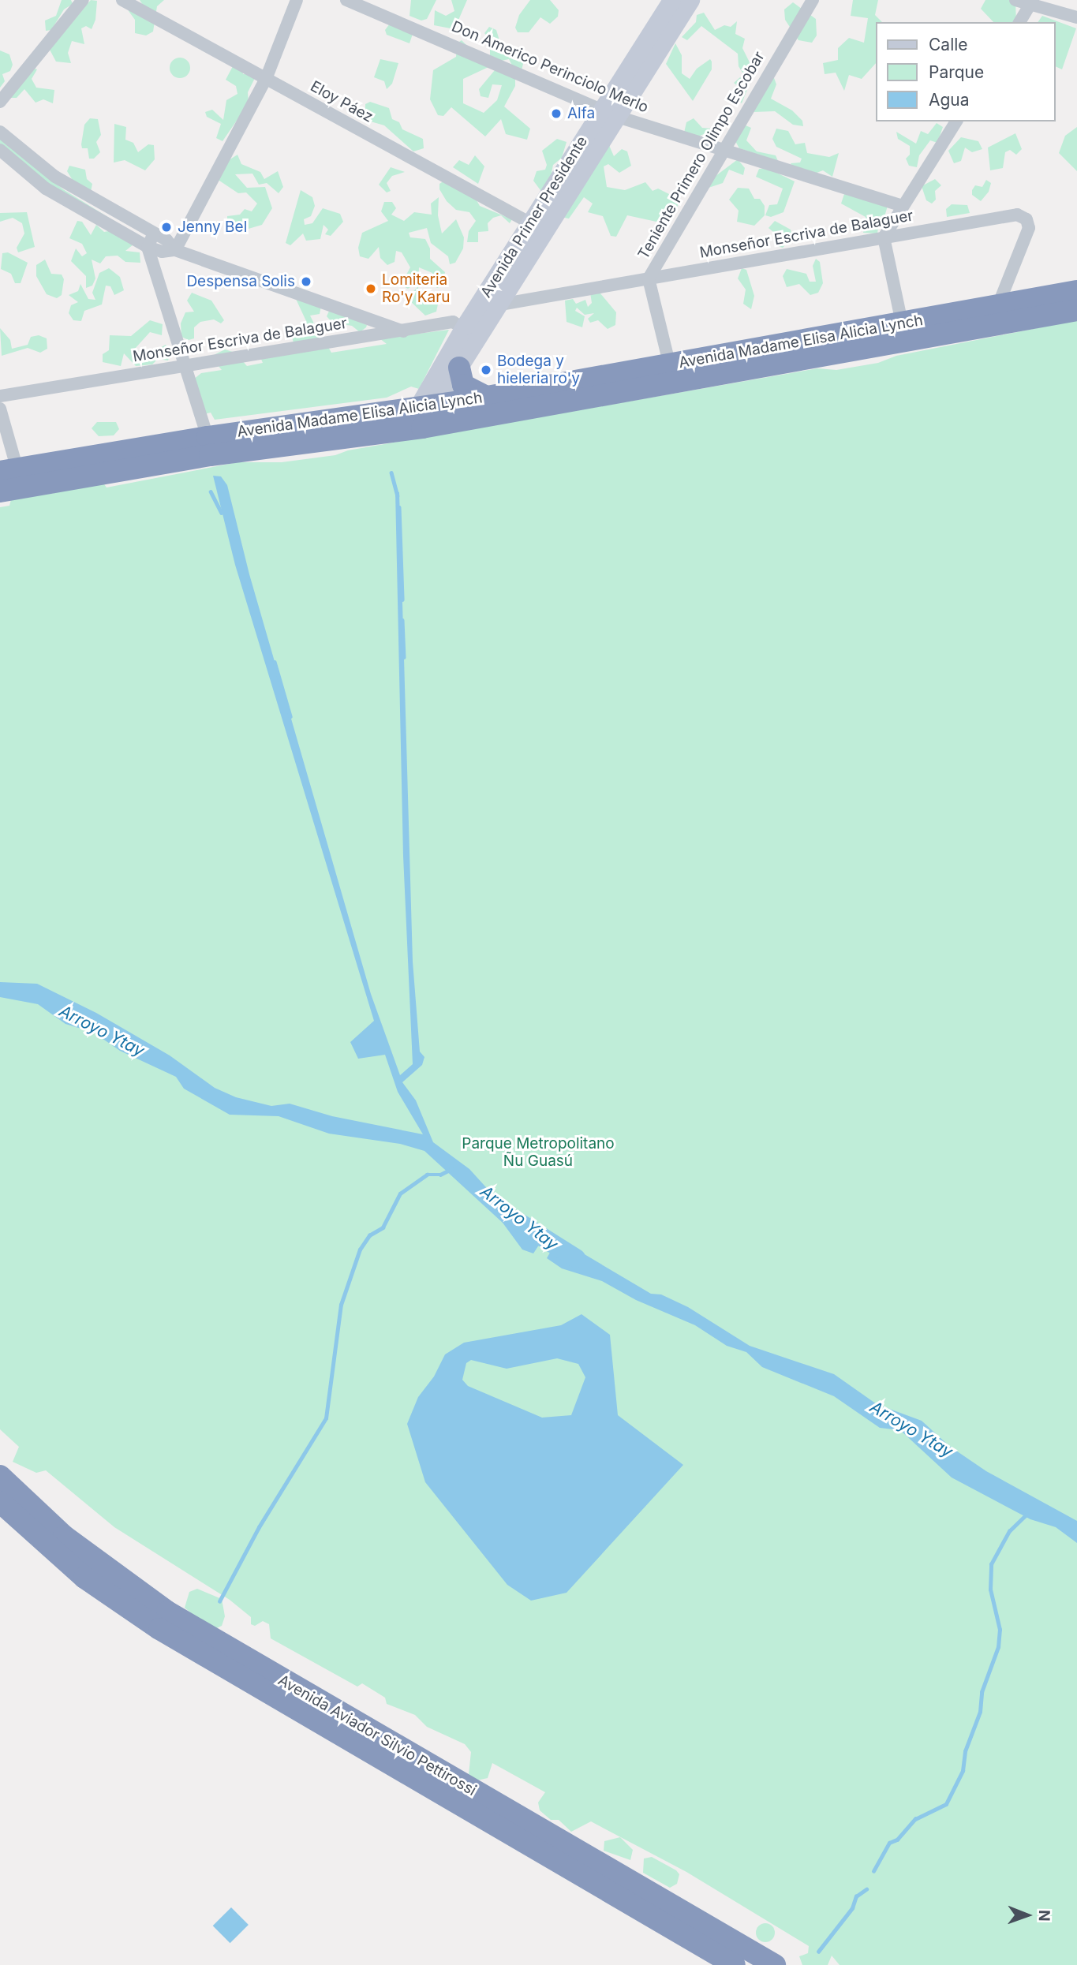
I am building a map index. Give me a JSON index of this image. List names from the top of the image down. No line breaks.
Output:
{"streets":{"highway":["Avenida Madame Elisa Alicia Lynch","Avenida Aviador Silvio Pettirossi"],"main road":["Avenida Primer Presidente"],"street":["Don Americo Perinciolo Merlo","Eloy Páez","Teniente Primero Olimpo Escobar","Monseñor Escriva de Balaguer"]},"crossings":[["Don Americo Perinciolo Merlo","Teniente Primero Olimpo Escobar"],["Don Americo Perinciolo Merlo","Avenida Primer Presidente"],["Eloy Páez","Avenida Primer Presidente"],["Teniente Primero Olimpo Escobar","Monseñor Escriva de Balaguer"],["Teniente Primero Olimpo Escobar","Avenida Madame Elisa Alicia Lynch"],["Avenida Primer Presidente","Monseñor Escriva de Balaguer"],["Avenida Primer Presidente","Avenida Madame Elisa Alicia Lynch"],["Monseñor Escriva de Balaguer","Avenida Madame Elisa Alicia Lynch"]],"water":["Arroyo Ytay"],"parks":["Parque Metropolitano Ñu Guasú"],"places":["Alfa","Jenny Bel","Despensa Solis","Lomiteria Ro'y Karu","Bodega y hieleria ro'y"],"legend":["Calle","Parque","Agua"],"north":"right"}
